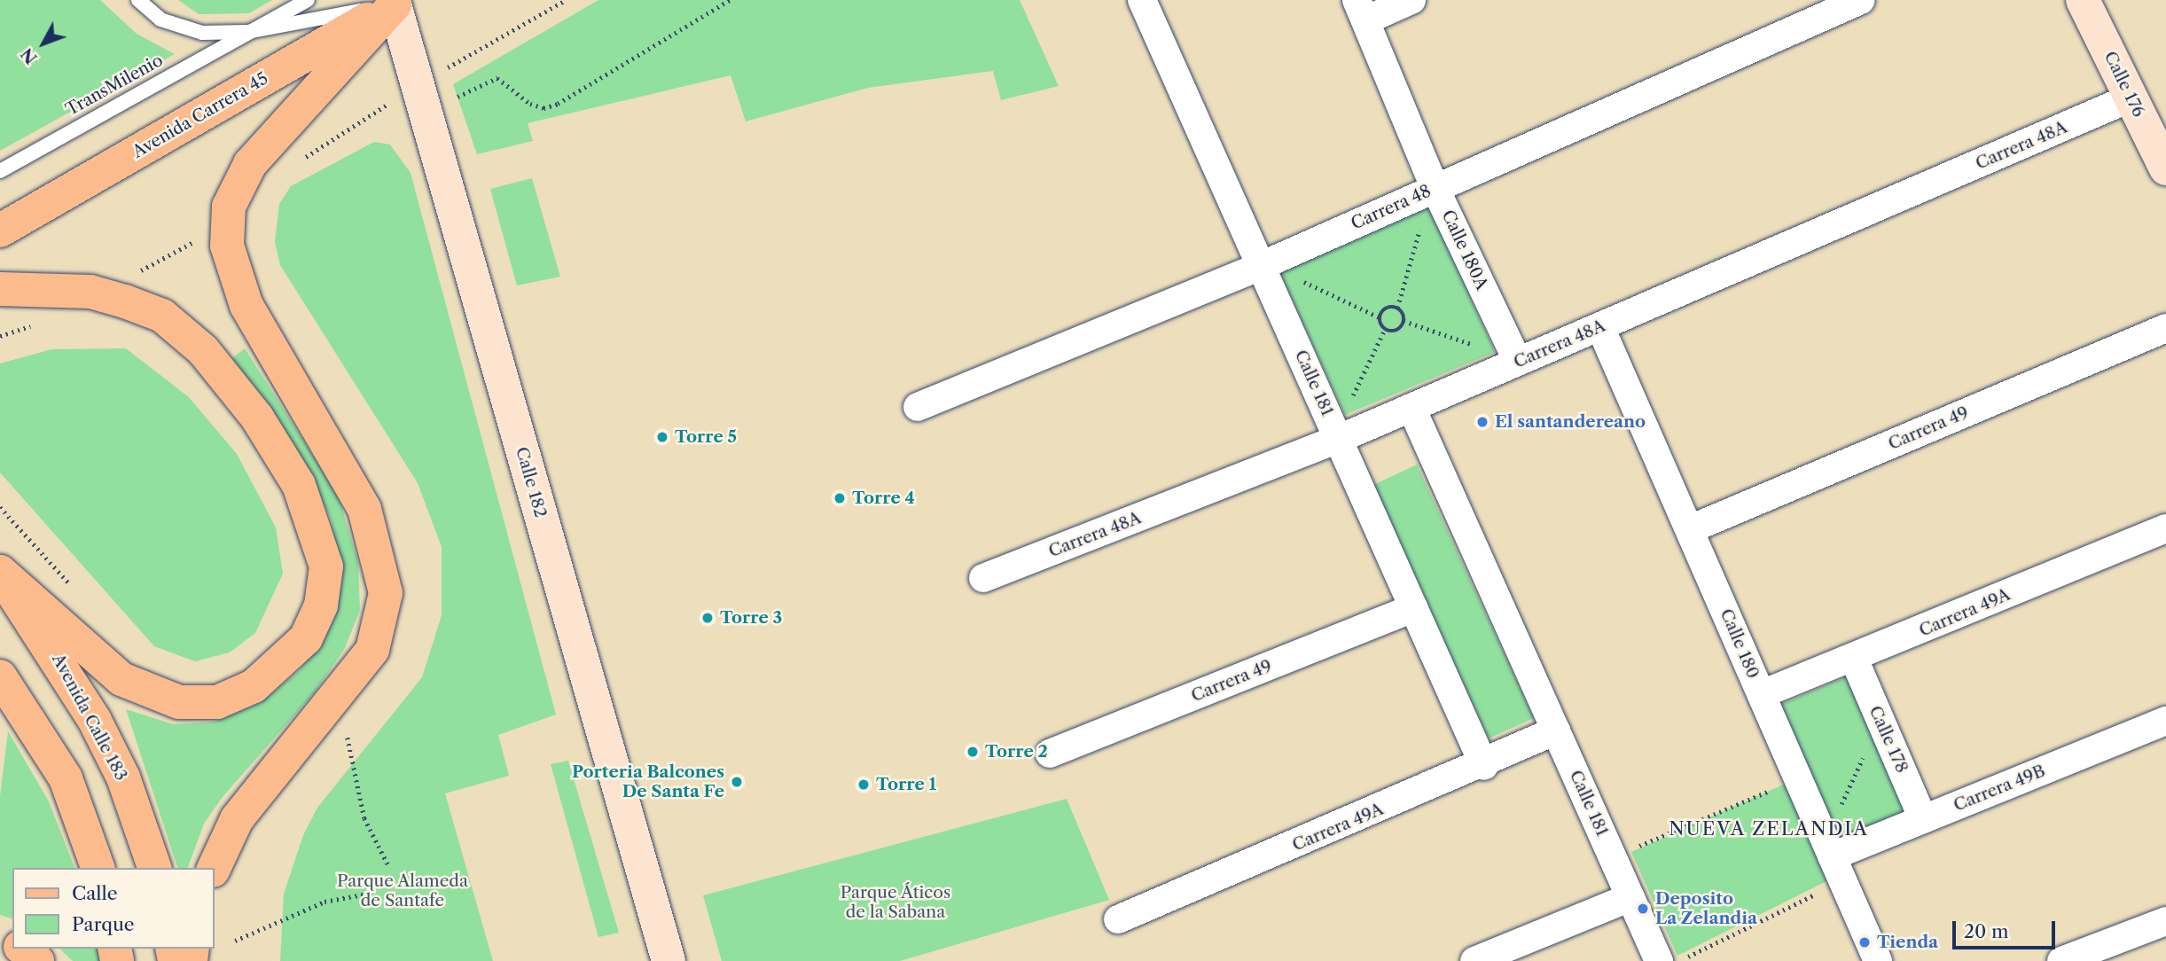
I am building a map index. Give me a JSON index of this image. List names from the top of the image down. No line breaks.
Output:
{"streets":{"main road":["Avenida Carrera 45","Avenida Calle 183"],"street":["Calle 176","Carrera 48A","Carrera 48","Calle 180A","Calle 181","Carrera 49","Calle 182","Carrera 49A","Calle 180","Calle 178","Carrera 49B"],"lane":["TransMilenio"]},"crossings":[["Calle 176","Carrera 48A"],["TransMilenio","Avenida Carrera 45"],["TransMilenio","Calle 182"],["Avenida Carrera 45","Calle 182"],["Carrera 48A","Calle 180A"],["Carrera 48A","Calle 181"],["Carrera 48A","Calle 180"],["Carrera 48","Calle 180A"],["Carrera 48","Calle 181"],["Calle 181","Carrera 49"],["Calle 181","Carrera 49A"],["Carrera 49","Calle 180"],["Carrera 49A","Calle 180"],["Carrera 49A","Calle 178"],["Calle 180","Carrera 49B"],["Calle 178","Carrera 49B"]],"districts":["NUEVA ZELANDIA"],"parks":["Parque Alameda de Santafe","Parque Áticos de la Sabana"],"places":["El santandereano","Torre 5","Torre 4","Torre 3","Torre 2","Porteria Balcones De Santa Fe","Torre 1","Deposito La Zelandia","Tienda"],"legend":["Calle","Parque"],"scale_bar":"20 m","north":"bottom left"}
